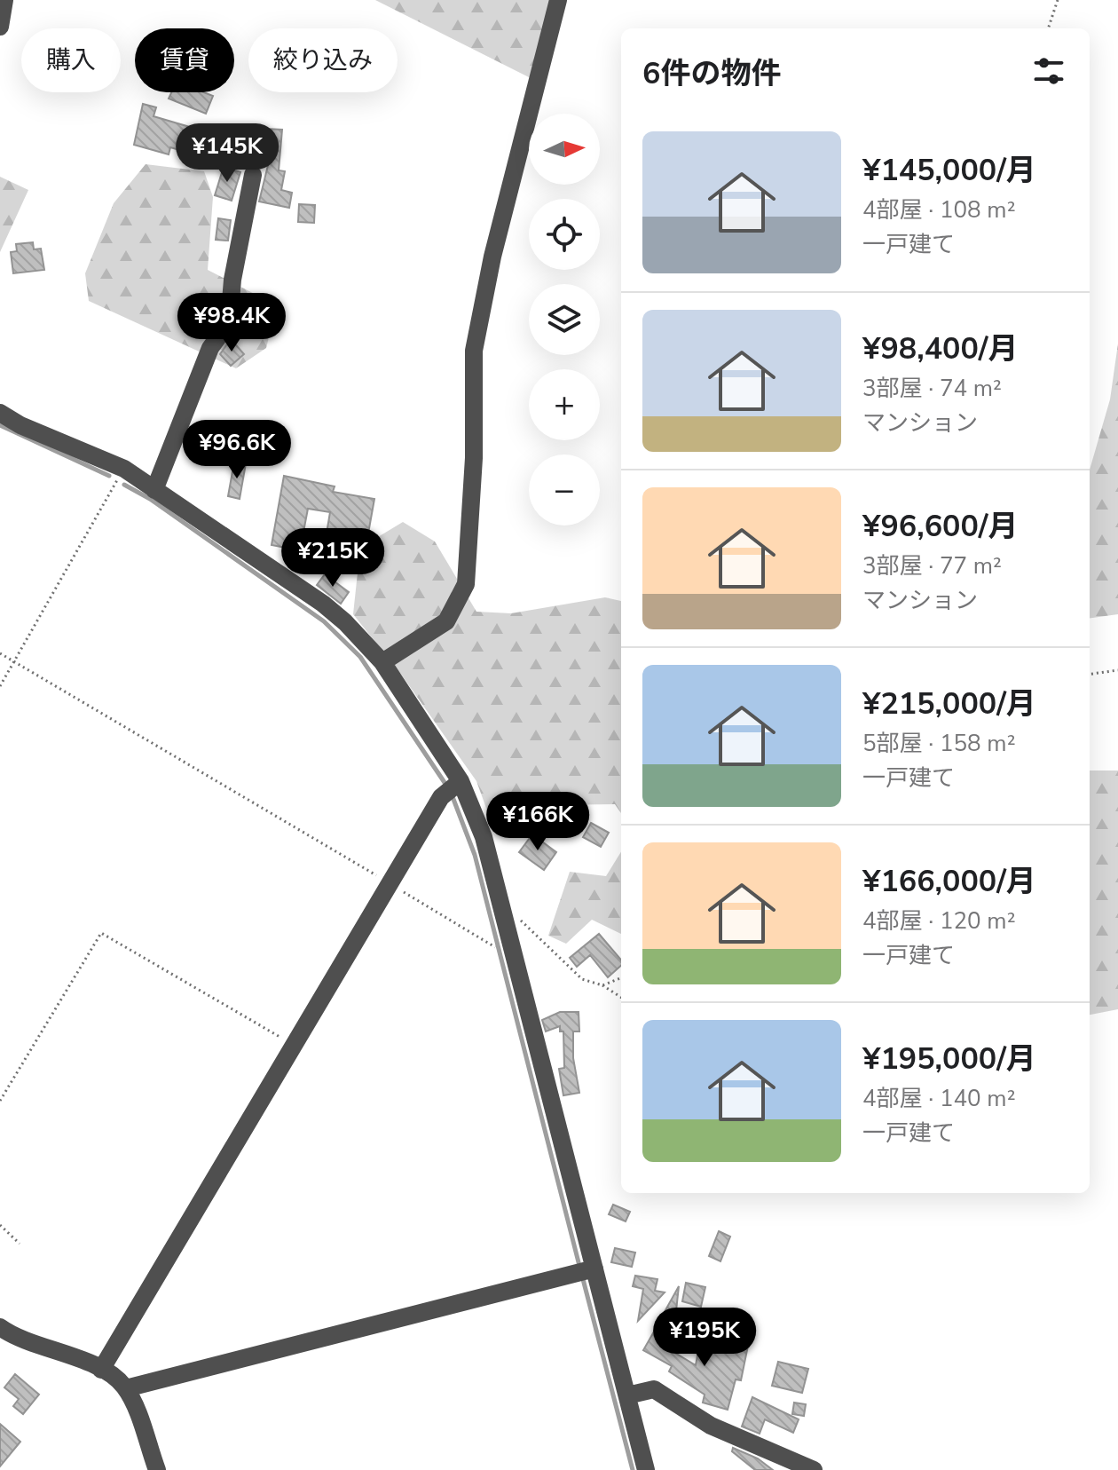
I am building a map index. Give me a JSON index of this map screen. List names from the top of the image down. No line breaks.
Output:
{"north":"right","page":{"chip":["購入","賃貸","絞り込み"],"heading":"6件の物件","map_buttons":["+","−"],"list":[{"name":"¥145,000/月","note":"4部屋 · 108 m² · 一戸建て"},{"name":"¥98,400/月","note":"3部屋 · 74 m² · マンション"},{"name":"¥96,600/月","note":"3部屋 · 77 m² · マンション"},{"name":"¥215,000/月","note":"5部屋 · 158 m² · 一戸建て"},{"name":"¥166,000/月","note":"4部屋 · 120 m² · 一戸建て"},{"name":"¥195,000/月","note":"4部屋 · 140 m² · 一戸建て"}],"price":["¥145K","¥98.4K","¥96.6K","¥215K","¥166K","¥195K"]}}
